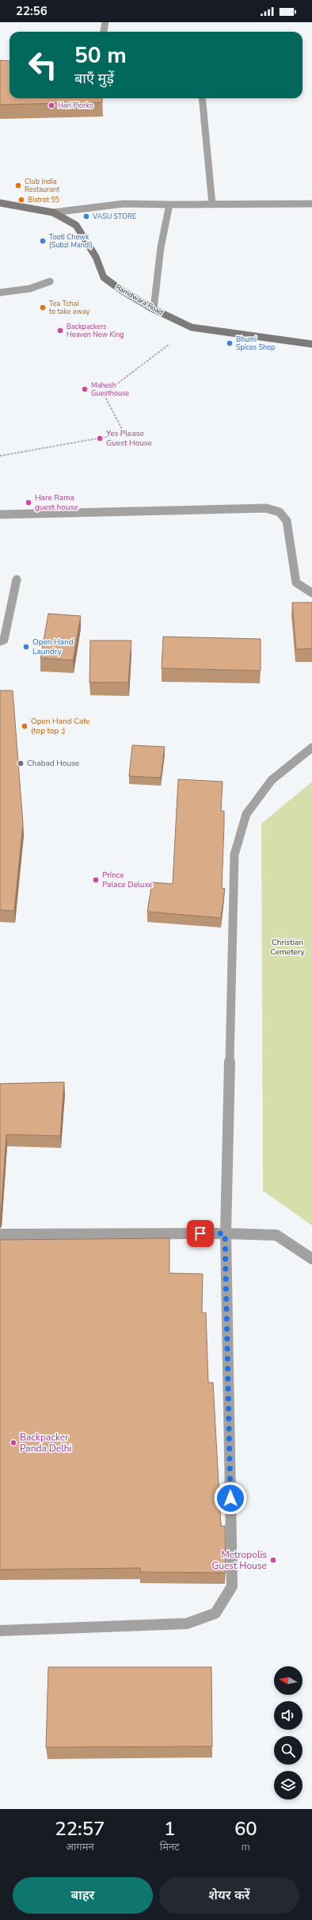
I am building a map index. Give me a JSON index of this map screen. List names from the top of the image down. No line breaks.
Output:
{"streets":{"street":["Ramdwara Road"]},"parks":["Christian Cemetery"],"places":["Hari Piorko","Club India Restaurant","Bistrot 55","VASU STORE","Tooti Chowk (Subzi Mandi)","Tea Tchai to take away","Backpackers Heaven New King","Bhumi Spices Shop","Mahesh Guesthouse","Yes Please Guest House","Hare Rama guest house","Open Hand Laundry","Open Hand Cafe (top top ;)","Chabad House","Prínce Palace Deluxe","Backpacker Panda Delhi","Metropolis Guest House"],"north":"left","page":{"status":"22:56","turn":["50 m","बाएँ मुड़ें"],"eta":["22:57","आगमन","1","मिनट","60","m"],"buttons":["बाहर","शेयर करें"]}}
